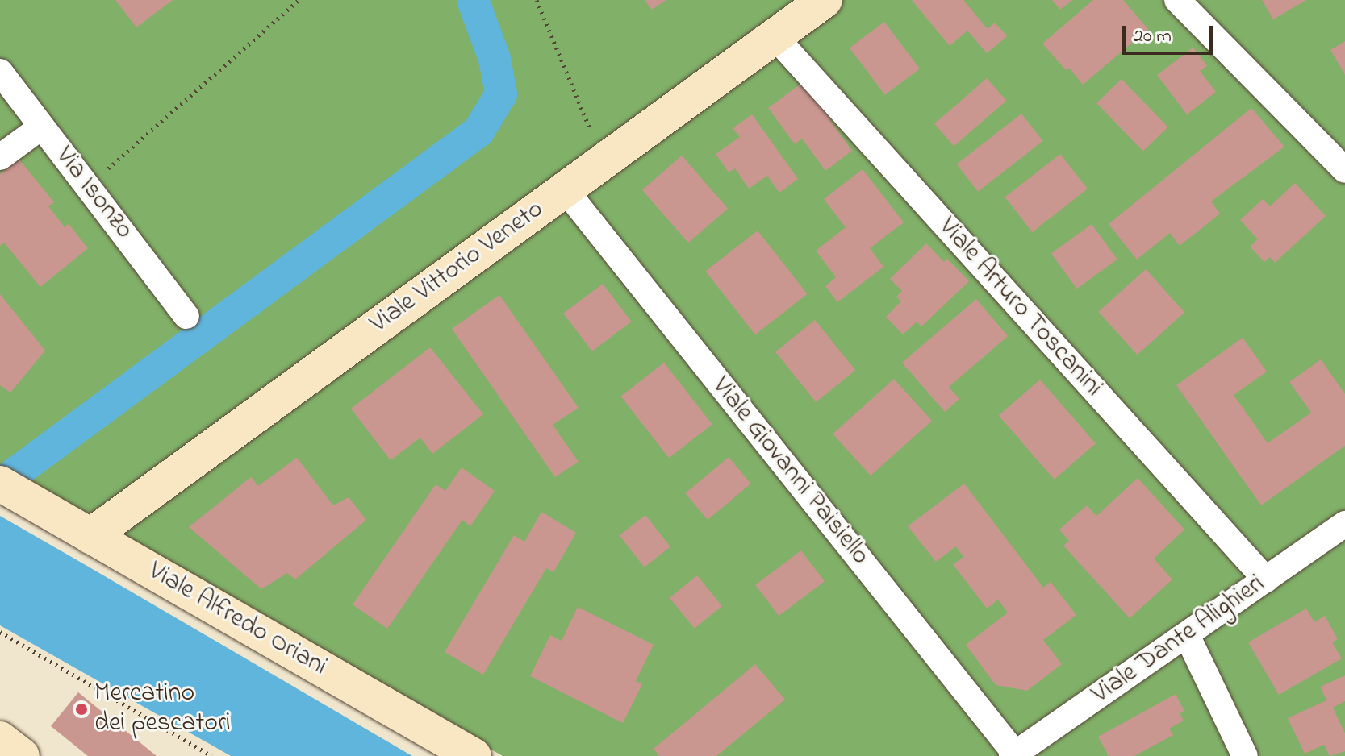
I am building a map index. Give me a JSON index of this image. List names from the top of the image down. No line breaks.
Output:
{"streets":{"street":["Via Isonzo","Viale Vittorio Veneto","Viale Arturo Toscanini","Viale Giovanni Paisiello","Viale Alfredo Oriani","Viale Dante Alighieri"]},"crossings":[["Viale Vittorio Veneto","Viale Arturo Toscanini"],["Viale Vittorio Veneto","Viale Giovanni Paisiello"],["Viale Vittorio Veneto","Viale Alfredo Oriani"],["Viale Arturo Toscanini","Viale Dante Alighieri"],["Viale Giovanni Paisiello","Viale Dante Alighieri"]],"places":["Mercatino dei pescatori"],"scale_bar":"20 m"}
